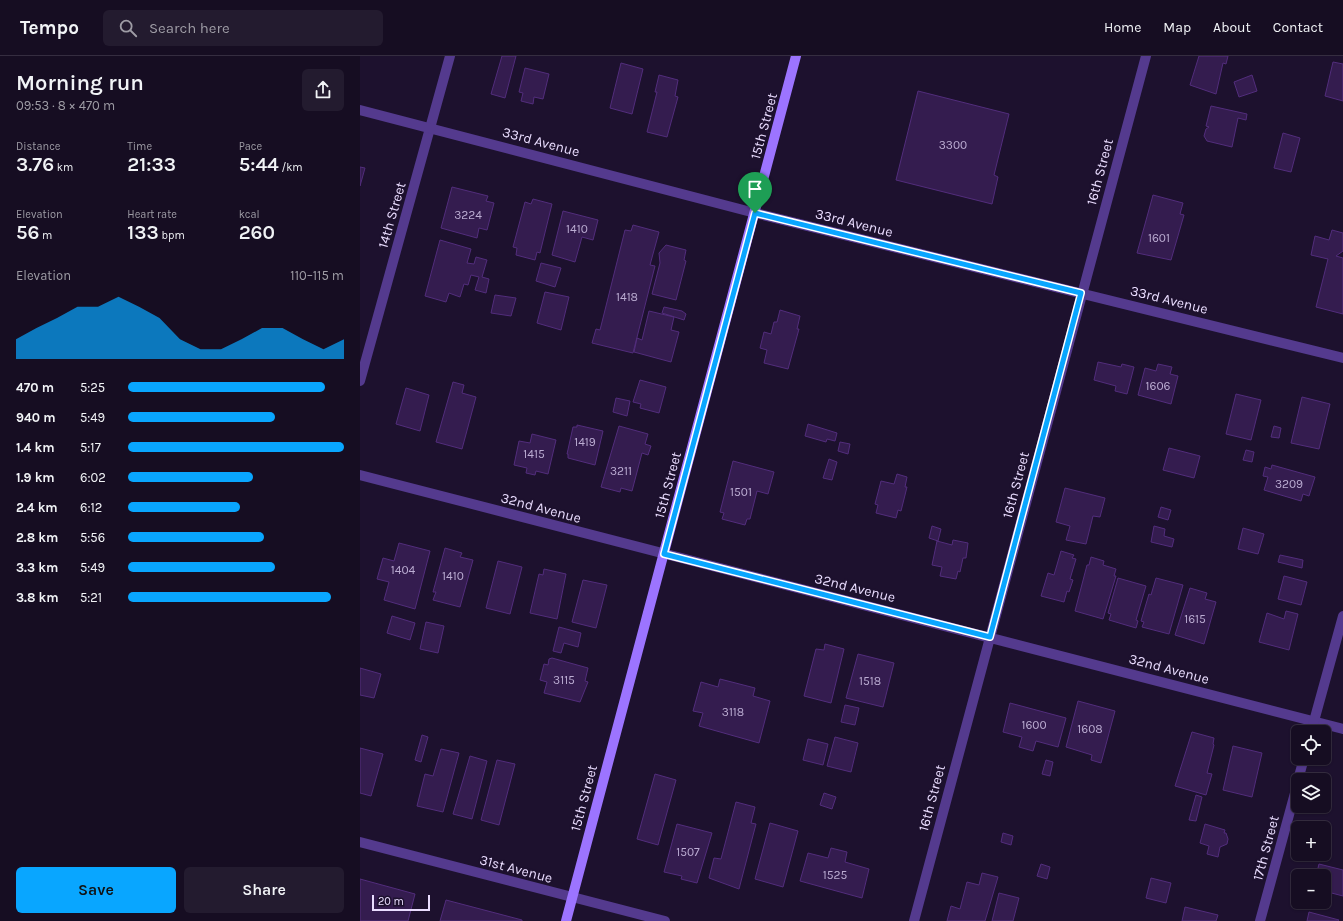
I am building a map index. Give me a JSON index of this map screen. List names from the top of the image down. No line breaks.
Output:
{"streets":{"main road":["15th Street"],"street":["33rd Avenue","16th Street","14th Street","32nd Avenue","17th Street","31st Avenue"]},"crossings":[["15th Street","33rd Avenue"],["15th Street","32nd Avenue"],["15th Street","31st Avenue"],["33rd Avenue","16th Street"],["33rd Avenue","14th Street"],["16th Street","32nd Avenue"]],"house_numbers":["3300","3224","1410","1601","1418","1606","1419","1415","3211","3209","1501","1404","1410","1615","3115","1518","3118","1600","1608","1507","1525"],"scale_bar":"20 m","page":{"header":"Tempo","search":"Search here","nav":["Home","Map","About","Contact"],"heading":["Morning run","09:53 · 8 × 470 m"],"stats":[["Distance","3.76 km"],["Time","21:33"],["Pace","5:44 /km"],["Elevation","56 m"],["Heart rate","133 bpm"],["kcal","260"]],"chart":["Elevation","110–115 m"],"list":[{"name":"470 m","note":"5:25"},{"name":"940 m","note":"5:49"},{"name":"1.4 km","note":"5:17"},{"name":"1.9 km","note":"6:02"},{"name":"2.4 km","note":"6:12"},{"name":"2.8 km","note":"5:56"},{"name":"3.3 km","note":"5:49"},{"name":"3.8 km","note":"5:21"}],"map_buttons":["+","−"],"buttons":["Save","Share"],"scale":"20 m"}}
